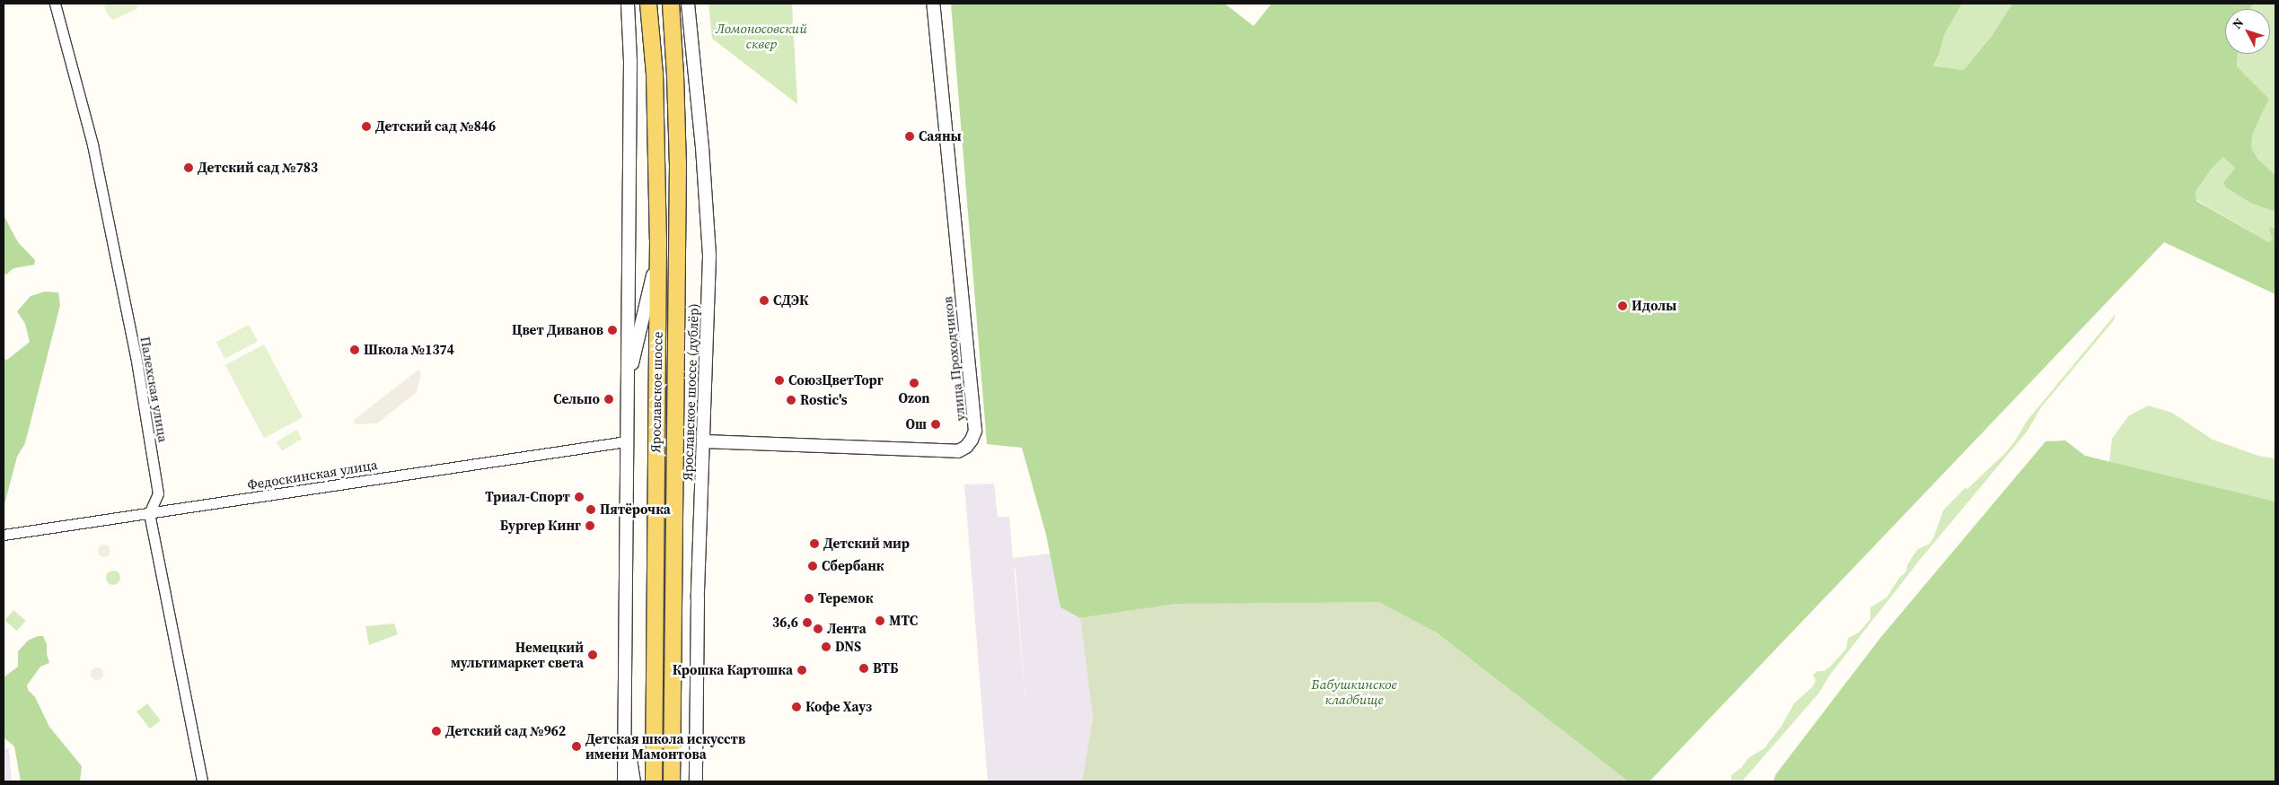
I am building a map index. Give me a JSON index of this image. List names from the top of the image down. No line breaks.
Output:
{"streets":{"main road":["Ярославское шоссе"],"street":["улица Проходчиков","Палехская улица","Ярославское шоссе (дублёр)","Федоскинская улица"]},"crossings":[["улица Проходчиков","Ярославское шоссе (дублёр)"],["Палехская улица","Федоскинская улица"]],"parks":["Ломоносовский сквер","Бабушкинское кладбище"],"places":["Детский сад №846","Саяны","Детский сад №783","СДЭК","Идолы","Цвет Диванов","Школа №1374","СоюзЦветТорг","Ozon","Сельпо","Rostic's","Ош","Триал-Спорт","Пятёрочка","Бургер Кинг","Детский мир","Сбербанк","Теремок","МТС","36,6","Лента","DNS","Немецкий мультимаркет света","ВТБ","Крошка Картошка","Кофе Хауз","Детский сад №962","Детская школа искусств имени Мамонтова"],"north":"top left"}
